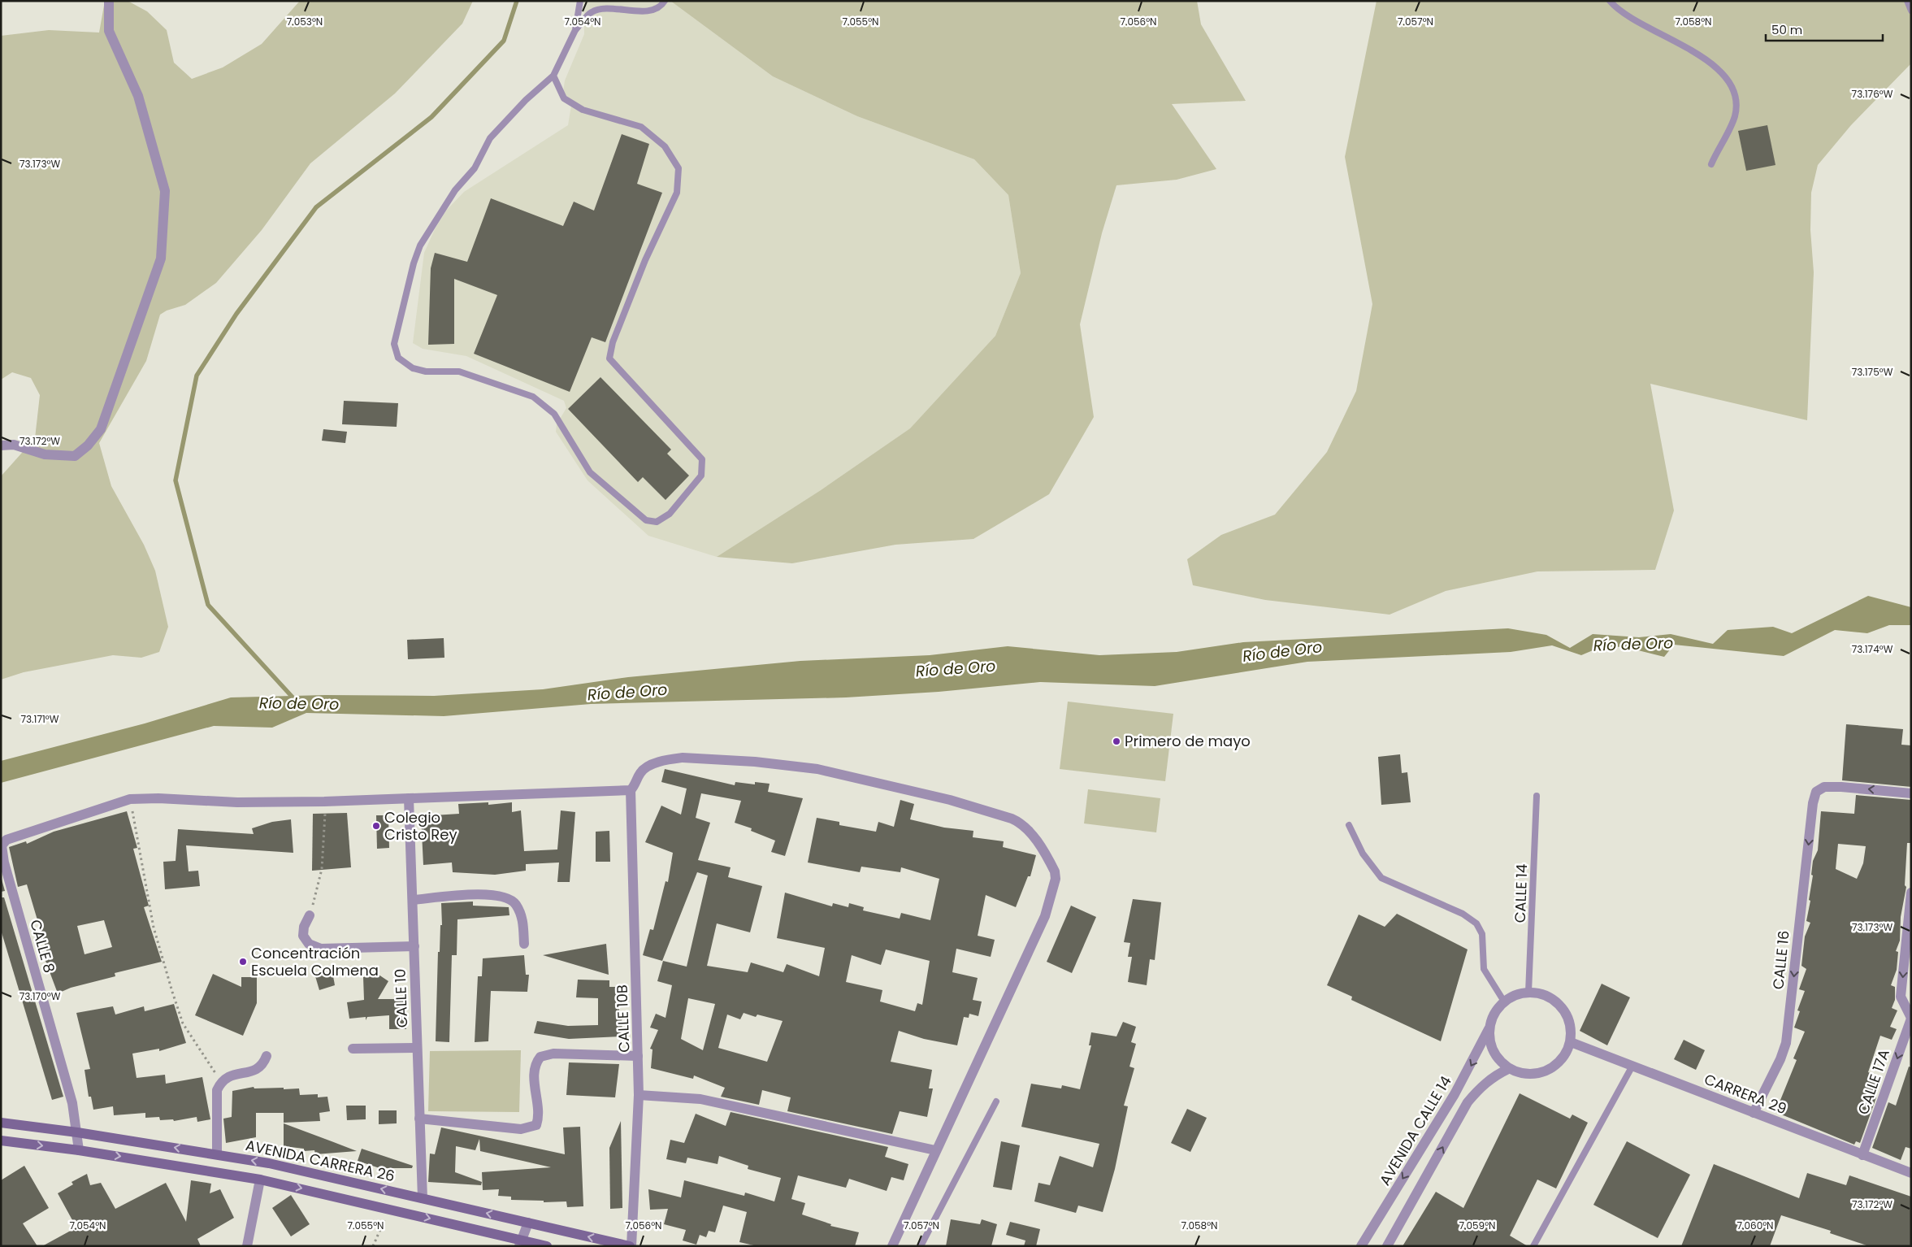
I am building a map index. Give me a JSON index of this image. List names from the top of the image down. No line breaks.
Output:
{"streets":{"main road":["AVENIDA CARRERA 26"],"street":["CALLE 8","CALLE 16","CALLE 10","CALLE 10B","CALLE 17A","CARRERA 29","AVENIDA CALLE 14"],"lane":["CALLE 14"]},"crossings":[["CALLE 14","CARRERA 29"],["CALLE 14","AVENIDA CALLE 14"],["CALLE 8","AVENIDA CARRERA 26"],["CALLE 16","CARRERA 29"],["CALLE 10","AVENIDA CARRERA 26"],["CALLE 10B","AVENIDA CARRERA 26"],["CALLE 17A","CARRERA 29"],["CARRERA 29","AVENIDA CALLE 14"]],"one_way":["CALLE 16","CALLE 17A"],"water":["Río de Oro"],"places":["Primero de mayo","Colegio Cristo Rey","Concentración Escuela Colmena"],"scale_bar":"50 m","coordinates":["7.053°N","7.054°N","7.055°N","7.056°N","7.057°N","7.058°N","73.176°W","73.173°W","73.175°W","73.172°W","73.174°W","73.171°W","73.170°W","7.059°N","7.060°N"]}
